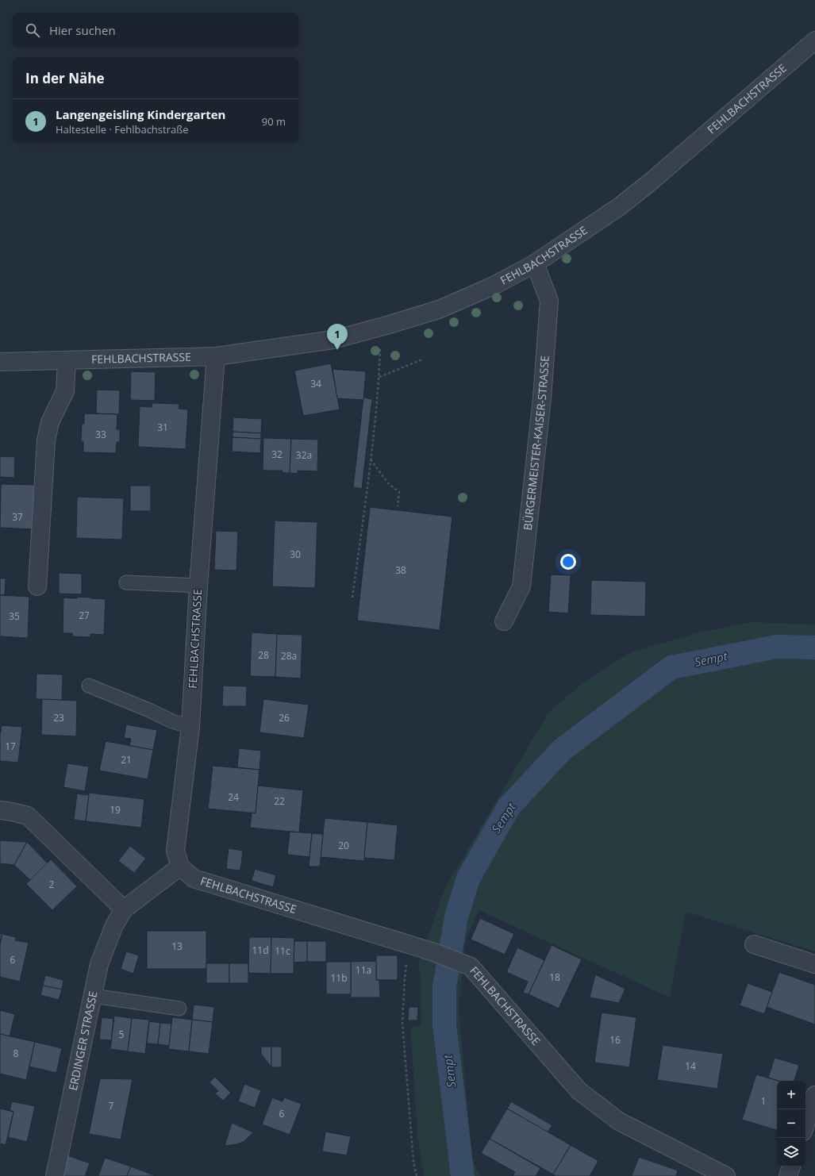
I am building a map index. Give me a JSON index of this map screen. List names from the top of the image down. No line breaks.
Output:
{"streets":{"street":["FEHLBACHSTRASSE","BÜRGERMEISTER-KAISER-STRASSE","ERDINGER STRASSE"]},"crossings":[["FEHLBACHSTRASSE","BÜRGERMEISTER-KAISER-STRASSE"],["FEHLBACHSTRASSE","ERDINGER STRASSE"]],"water":["Sempt"],"house_numbers":["34","31","33","32","32a","37","30","38","27","35","28","28a","23","26","17","21","24","22","19","20","2","13","11d","11c","6","11a","18","11b","5","16","8","14","1","7","6"],"page":{"search":"Hier suchen","heading":"In der Nähe","list":[{"mark":"1","name":"Langengeisling Kindergarten","note":"Haltestelle · Fehlbachstraße","value":"90 m"}],"pins":"1","map_buttons":["+","−"]}}
